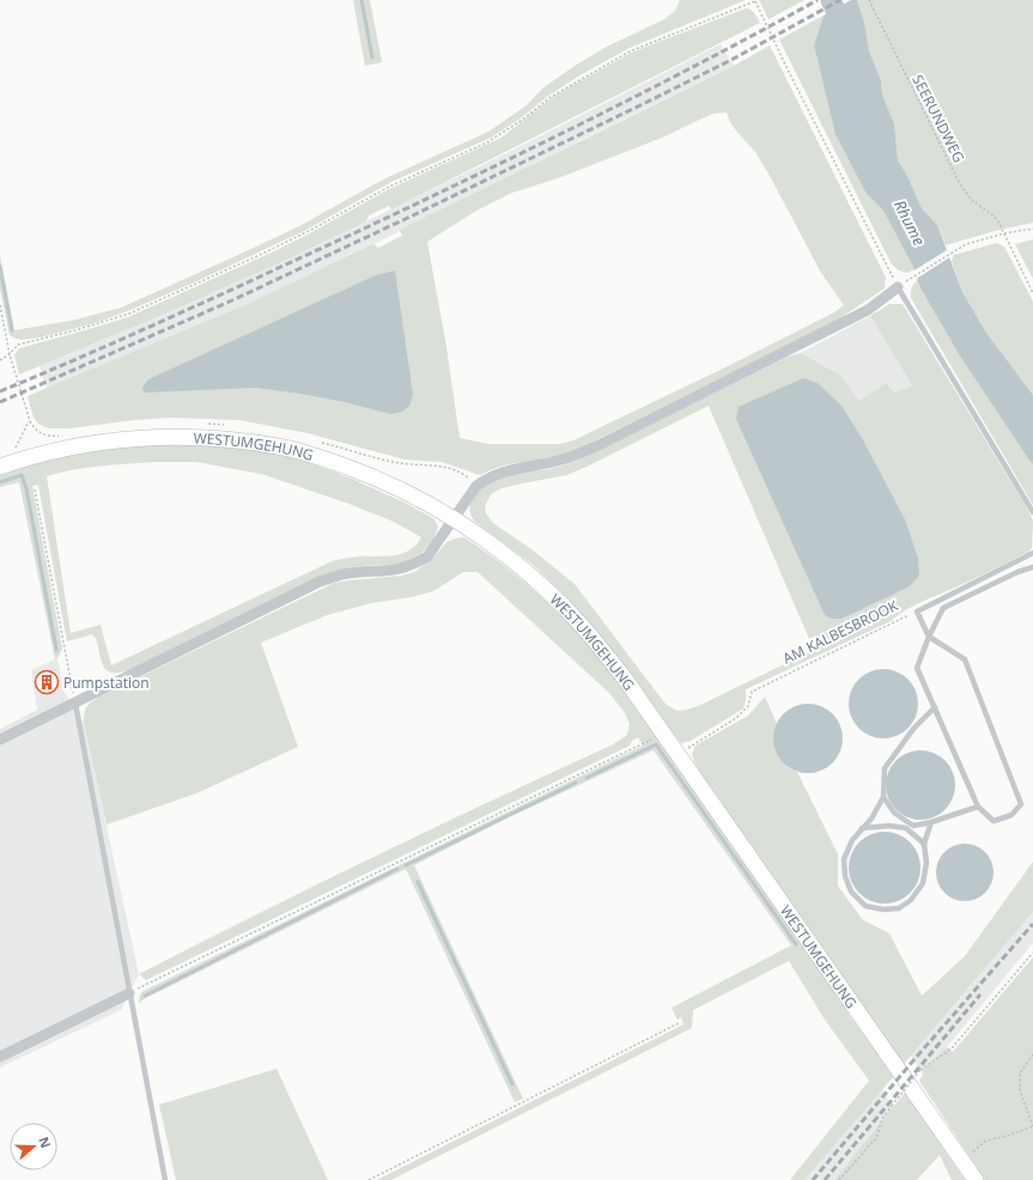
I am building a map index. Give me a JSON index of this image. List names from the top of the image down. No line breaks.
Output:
{"streets":{"main road":["WESTUMGEHUNG"],"lane":["AM KALBESBROOK"],"path":["SEERUNDWEG"]},"crossings":[["WESTUMGEHUNG","AM KALBESBROOK"]],"water":["Rhume"],"places":{"building":["Pumpstation"]},"north":"right"}
